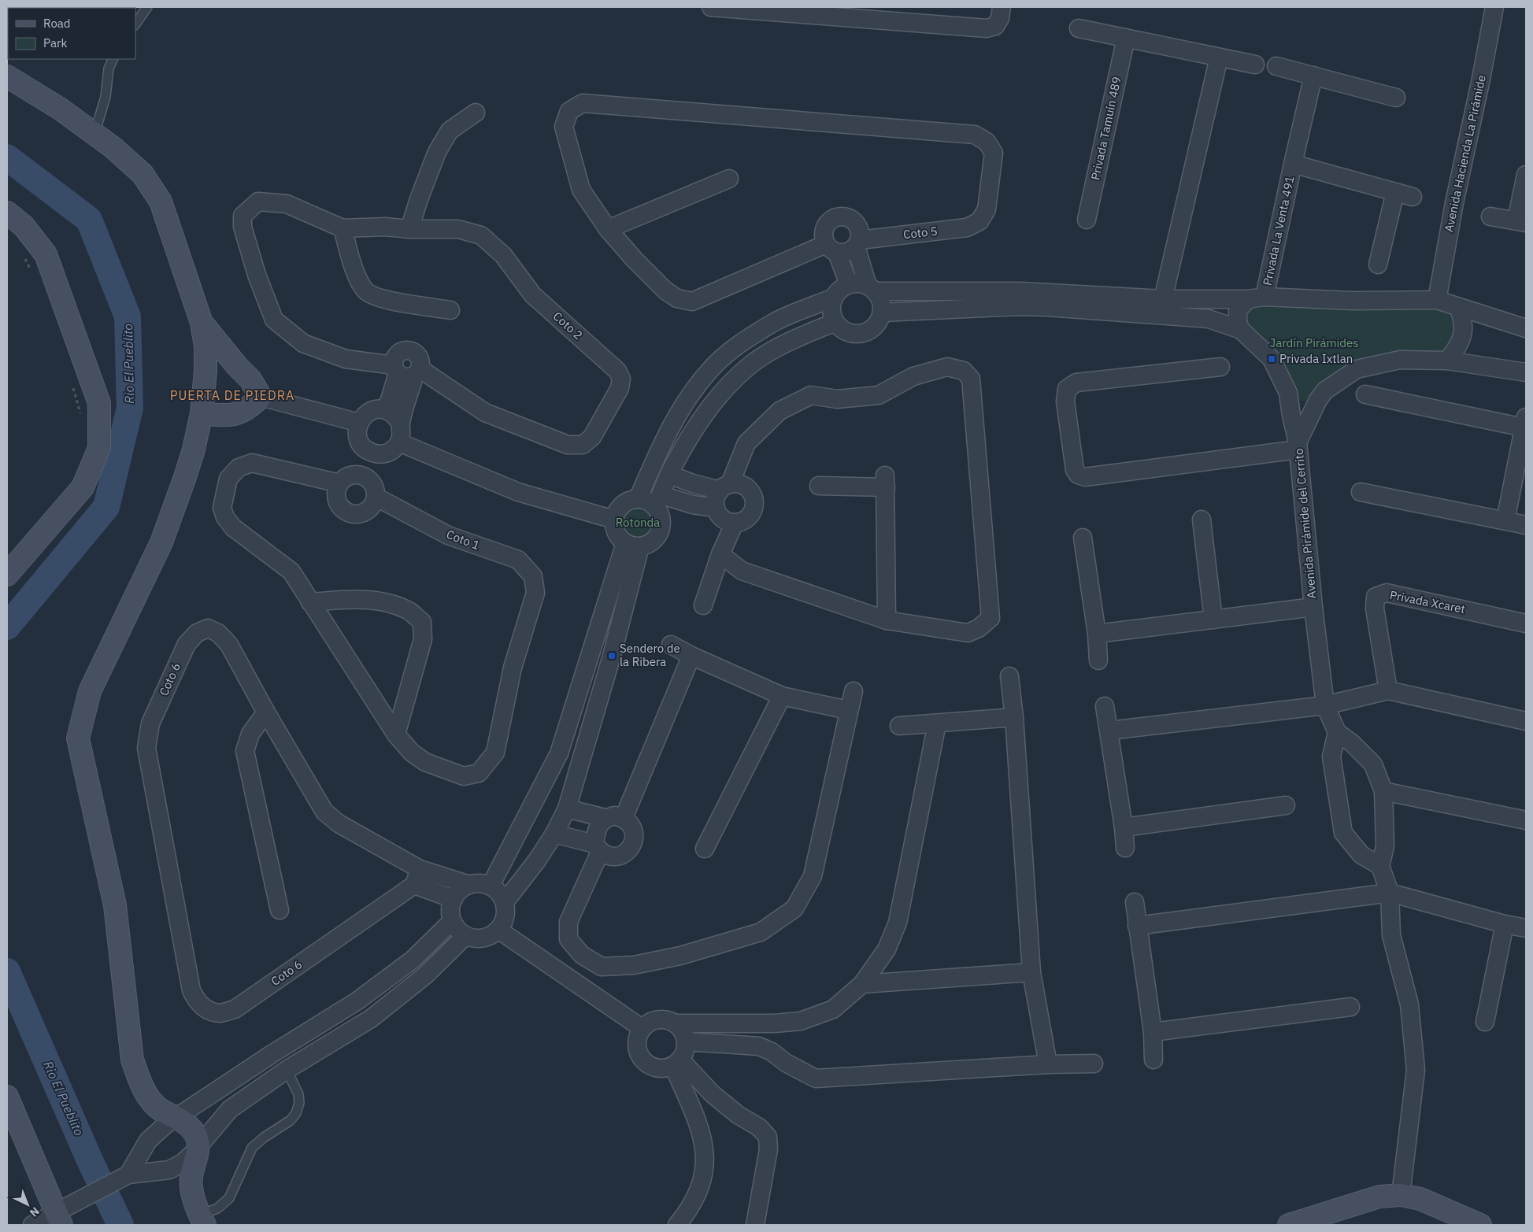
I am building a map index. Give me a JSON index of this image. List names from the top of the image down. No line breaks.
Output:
{"streets":{"street":["Privada Tamuín 489","Avenida Hacienda La Pirámide","Privada La Venta 491","Coto 5","Coto 2","Avenida Pirámide del Cerrito","Coto 1","Privada Xcaret","Coto 6"]},"districts":["PUERTA DE PIEDRA"],"water":["Rio El Pueblito"],"parks":["Jardín Pirámides","Rotonda"],"places":{"transit":["Privada Ixtlan","Sendero de la Ribera"]},"legend":["Road","Park"],"north":"bottom right"}
